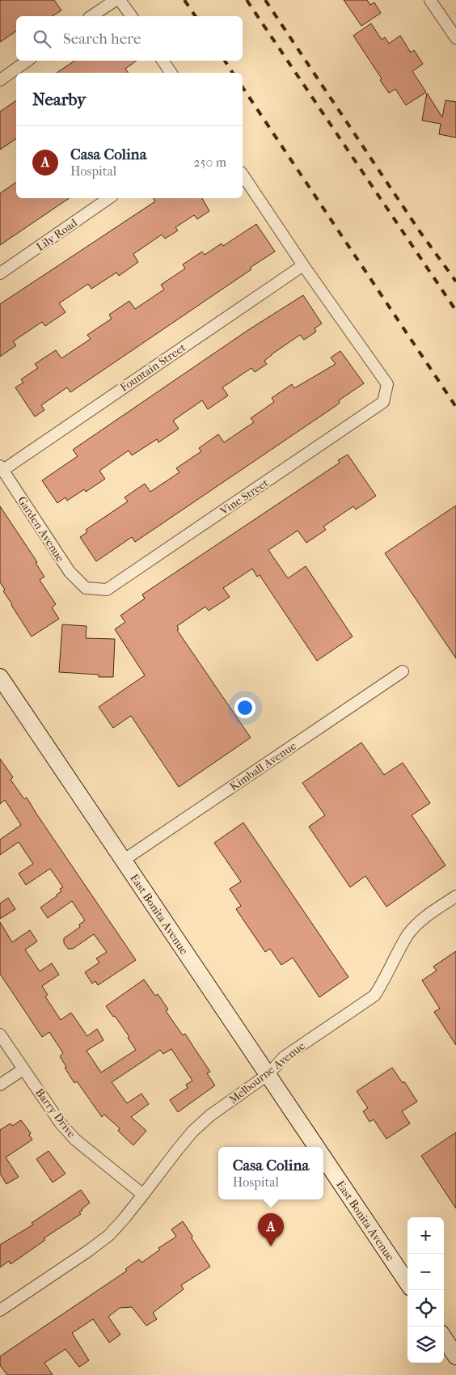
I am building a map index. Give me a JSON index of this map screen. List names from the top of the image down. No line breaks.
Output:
{"streets":{"main road":["East Bonita Avenue"],"street":["Lily Road","Fountain Street","Vine Street","Garden Avenue","Kimball Avenue","Melbourne Avenue","Barry Drive"]},"crossings":[["Fountain Street","Vine Street"],["Fountain Street","Garden Avenue"],["Vine Street","Garden Avenue"],["Kimball Avenue","East Bonita Avenue"],["East Bonita Avenue","Melbourne Avenue"],["Melbourne Avenue","Barry Drive"]],"page":{"search":"Search here","heading":"Nearby","list":[{"mark":"A","name":"Casa Colina","note":"Hospital","value":"250 m"}],"popup":["Casa Colina","Hospital"],"pins":"A","map_buttons":["+","−"]}}
